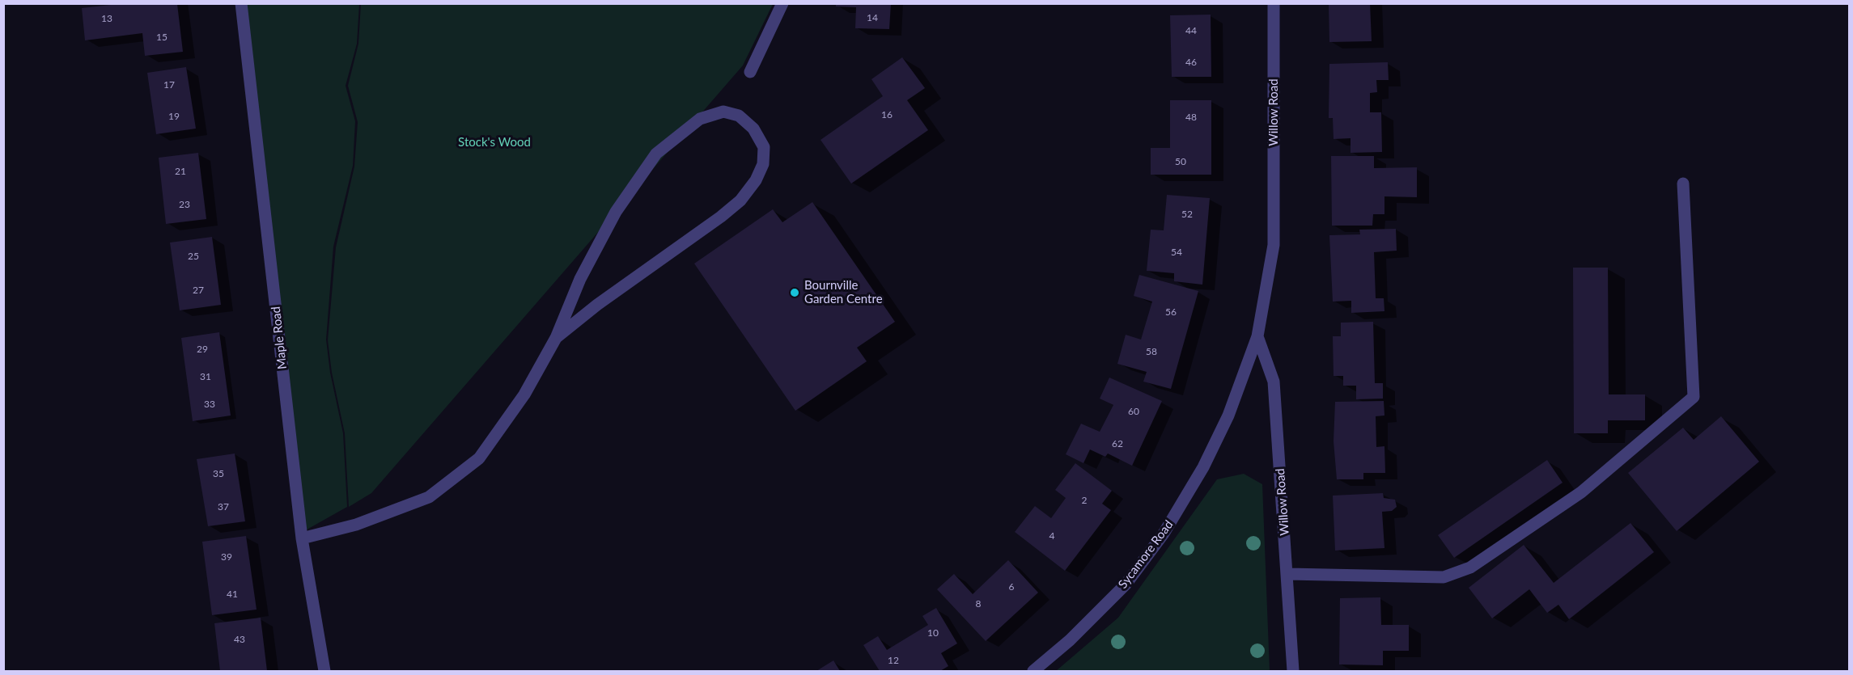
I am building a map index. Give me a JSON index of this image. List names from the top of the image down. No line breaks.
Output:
{"streets":{"street":["Willow Road","Maple Road","Sycamore Road"]},"crossings":[["Willow Road","Sycamore Road"]],"parks":["Stock's Wood"],"places":["Bournville Garden Centre"],"house_numbers":["14","13","44","15","46","17","16","19","48","50","21","23","52","54","25","27","56","29","58","31","33","60","62","35","2","37","4","39","6","41","8","10","43","12"]}
